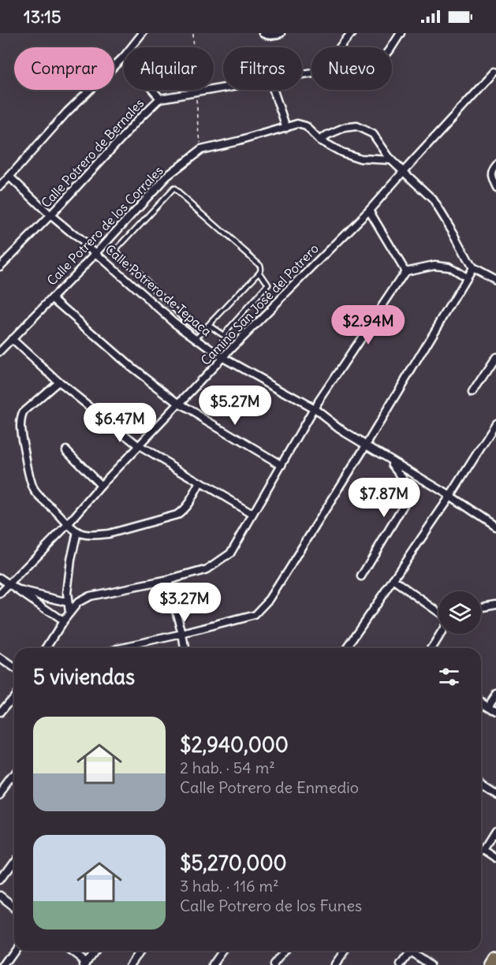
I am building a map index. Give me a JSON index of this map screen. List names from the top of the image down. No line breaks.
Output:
{"streets":{"street":["Calle Potrero de Bernales","Calle Potrero de los Corrales","Calle Potrero de Tepaca","Camino San José del Potrero"]},"crossings":[["Calle Potrero de Bernales","Calle Potrero de Tepaca"],["Calle Potrero de los Corrales","Calle Potrero de Tepaca"],["Calle Potrero de Tepaca","Camino San José del Potrero"]],"page":{"status":"13:15","chip":["Comprar","Alquilar","Filtros","Nuevo"],"price":["$2.94M","$5.27M","$6.47M","$7.87M","$3.27M"],"heading":"5 viviendas","list":[{"name":"$2,940,000","note":"2 hab. · 54 m² · Calle Potrero de Enmedio"},{"name":"$5,270,000","note":"3 hab. · 116 m² · Calle Potrero de los Funes"}]}}
